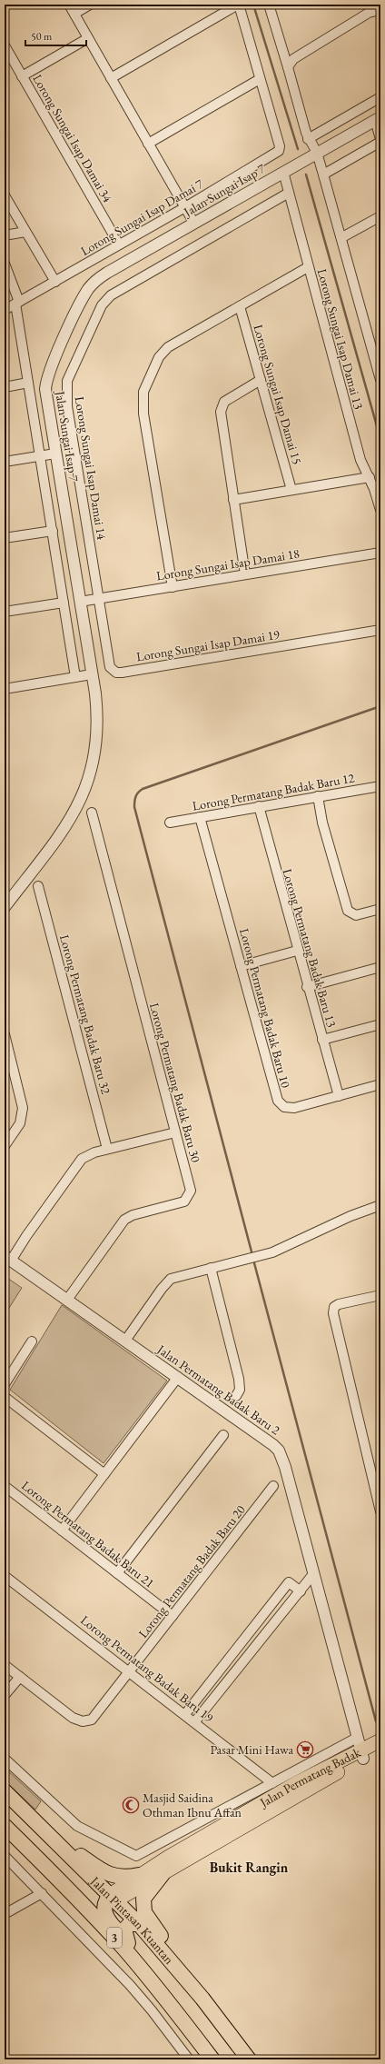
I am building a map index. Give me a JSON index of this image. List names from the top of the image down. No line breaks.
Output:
{"streets":{"highway":["Jalan Pintasan Kuantan","3"],"main road":["Jalan Permatang Badak"],"street":["Lorong Sungai Isap Damai 34","Jalan Sungai Isap 7","Lorong Sungai Isap Damai 7","Lorong Sungai Isap Damai 13","Lorong Sungai Isap Damai 15","Lorong Sungai Isap Damai 14","Lorong Sungai Isap Damai 18","Lorong Sungai Isap Damai 19","Lorong Permatang Badak Baru 12","Lorong Permatang Badak Baru 13","Lorong Permatang Badak Baru 10","Lorong Permatang Badak Baru 32","Lorong Permatang Badak Baru 30","Jalan Permatang Badak Baru 2","Lorong Permatang Badak Baru 21","Lorong Permatang Badak Baru 20","Lorong Permatang Badak Baru 19"]},"crossings":[["Lorong Sungai Isap Damai 34","Lorong Sungai Isap Damai 7"],["Jalan Sungai Isap 7","Lorong Sungai Isap Damai 13"],["Jalan Sungai Isap 7","Lorong Sungai Isap Damai 18"],["Lorong Sungai Isap Damai 13","Lorong Sungai Isap Damai 14"],["Lorong Sungai Isap Damai 14","Lorong Sungai Isap Damai 18"],["Lorong Sungai Isap Damai 14","Lorong Sungai Isap Damai 19"],["Lorong Sungai Isap Damai 18","Lorong Sungai Isap Damai 19"],["Lorong Permatang Badak Baru 12","Lorong Permatang Badak Baru 13"],["Lorong Permatang Badak Baru 12","Lorong Permatang Badak Baru 10"],["Lorong Permatang Badak Baru 13","Lorong Permatang Badak Baru 10"],["Lorong Permatang Badak Baru 30","Jalan Permatang Badak Baru 2"],["Jalan Permatang Badak Baru 2","Jalan Permatang Badak"],["Lorong Permatang Badak Baru 21","Lorong Permatang Badak Baru 20"],["Lorong Permatang Badak Baru 20","Lorong Permatang Badak Baru 19"],["Jalan Permatang Badak","Jalan Pintasan Kuantan"]],"districts":["Bukit Rangin"],"places":{"supermarket":["Pasar Mini Hawa"],"mosque":["Masjid Saidina Othman Ibnu Affan"]},"scale_bar":"50 m"}
